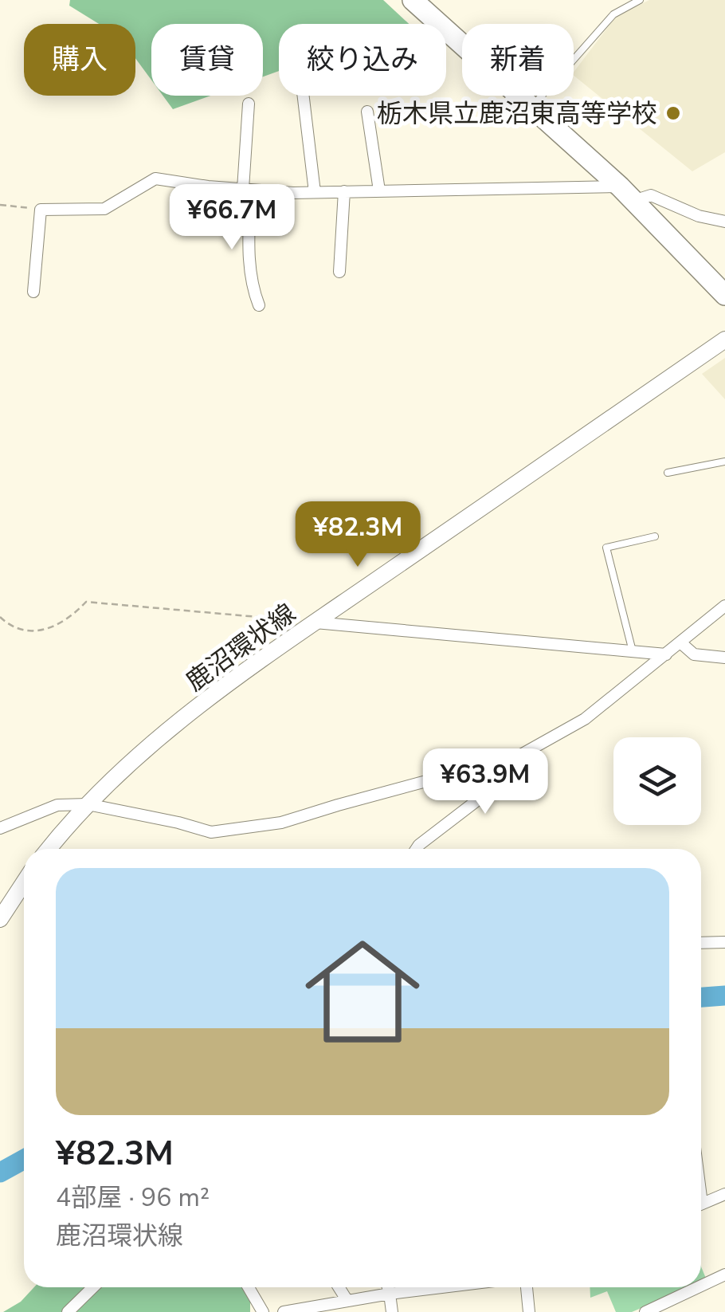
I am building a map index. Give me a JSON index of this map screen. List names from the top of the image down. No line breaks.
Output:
{"streets":{"main road":["鹿沼環状線"]},"places":["栃木県立鹿沼東高等学校"],"page":{"chip":["購入","賃貸","絞り込み","新着"],"price":["¥66.7M","¥82.3M","¥63.9M"],"list":[{"name":"¥82.3M","note":"4部屋 · 96 m² · 鹿沼環状線"}]}}
